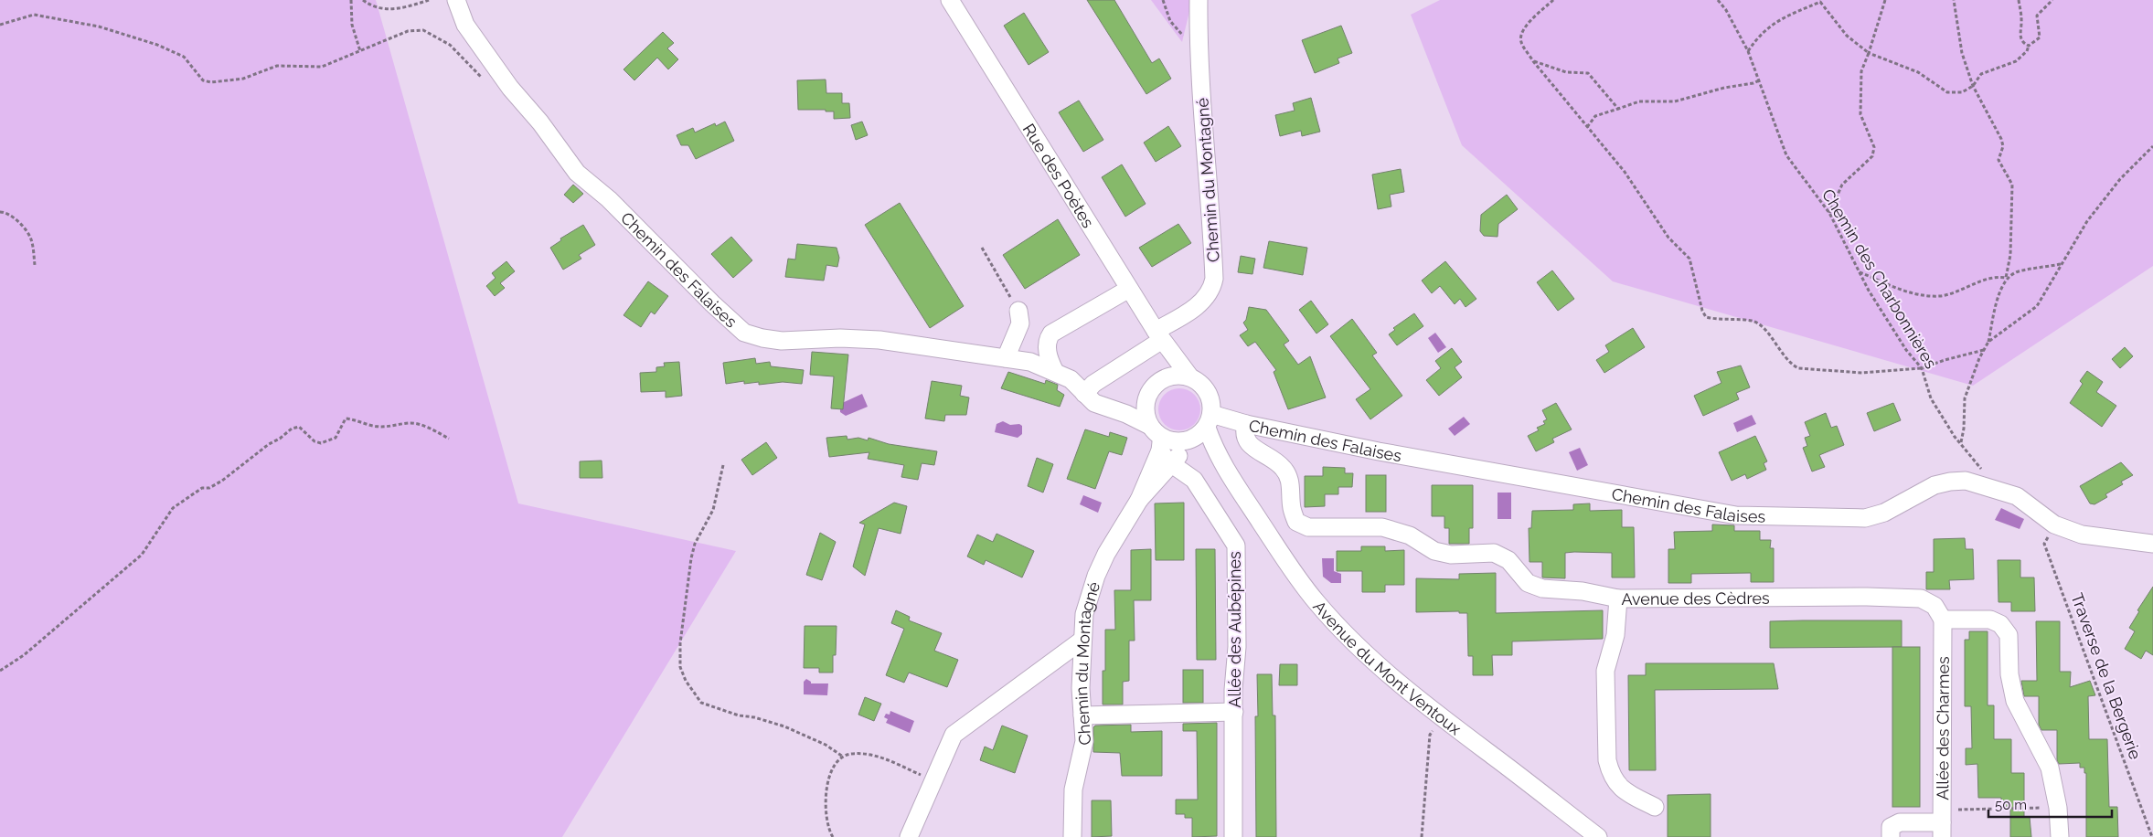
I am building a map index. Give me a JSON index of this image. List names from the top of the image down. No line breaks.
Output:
{"streets":{"street":["Rue des Poètes","Chemin du Montagné","Chemin des Falaises","Avenue des Cèdres","Allée des Aubépines","Avenue du Mont Ventoux","Allée des Charmes"],"path":["Chemin des Charbonnières","Traverse de la Bergerie"]},"crossings":[["Rue des Poètes","Chemin du Montagné"],["Rue des Poètes","Chemin des Falaises"],["Rue des Poètes","Allée des Aubépines"],["Rue des Poètes","Avenue du Mont Ventoux"],["Chemin du Montagné","Chemin des Falaises"],["Chemin du Montagné","Allée des Aubépines"],["Chemin du Montagné","Avenue du Mont Ventoux"],["Chemin des Falaises","Chemin des Charbonnières"],["Chemin des Falaises","Avenue des Cèdres"],["Chemin des Falaises","Allée des Aubépines"],["Chemin des Falaises","Avenue du Mont Ventoux"],["Chemin des Falaises","Traverse de la Bergerie"],["Avenue des Cèdres","Allée des Charmes"],["Allée des Aubépines","Avenue du Mont Ventoux"]],"scale_bar":"50 m"}
